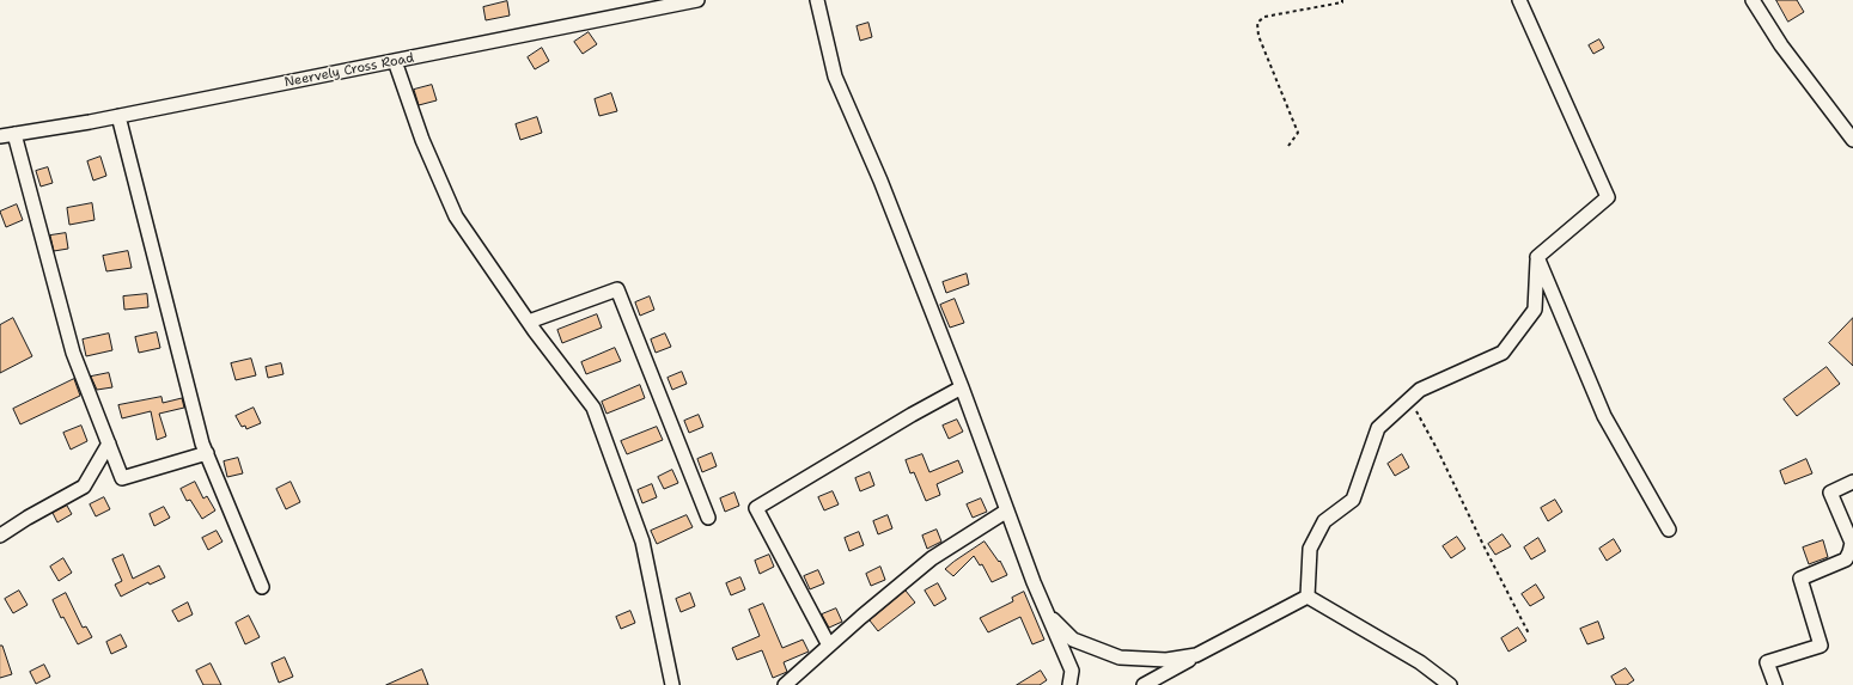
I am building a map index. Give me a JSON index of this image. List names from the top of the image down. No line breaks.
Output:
{"streets":{"street":["Neervely Cross Road"]}}
